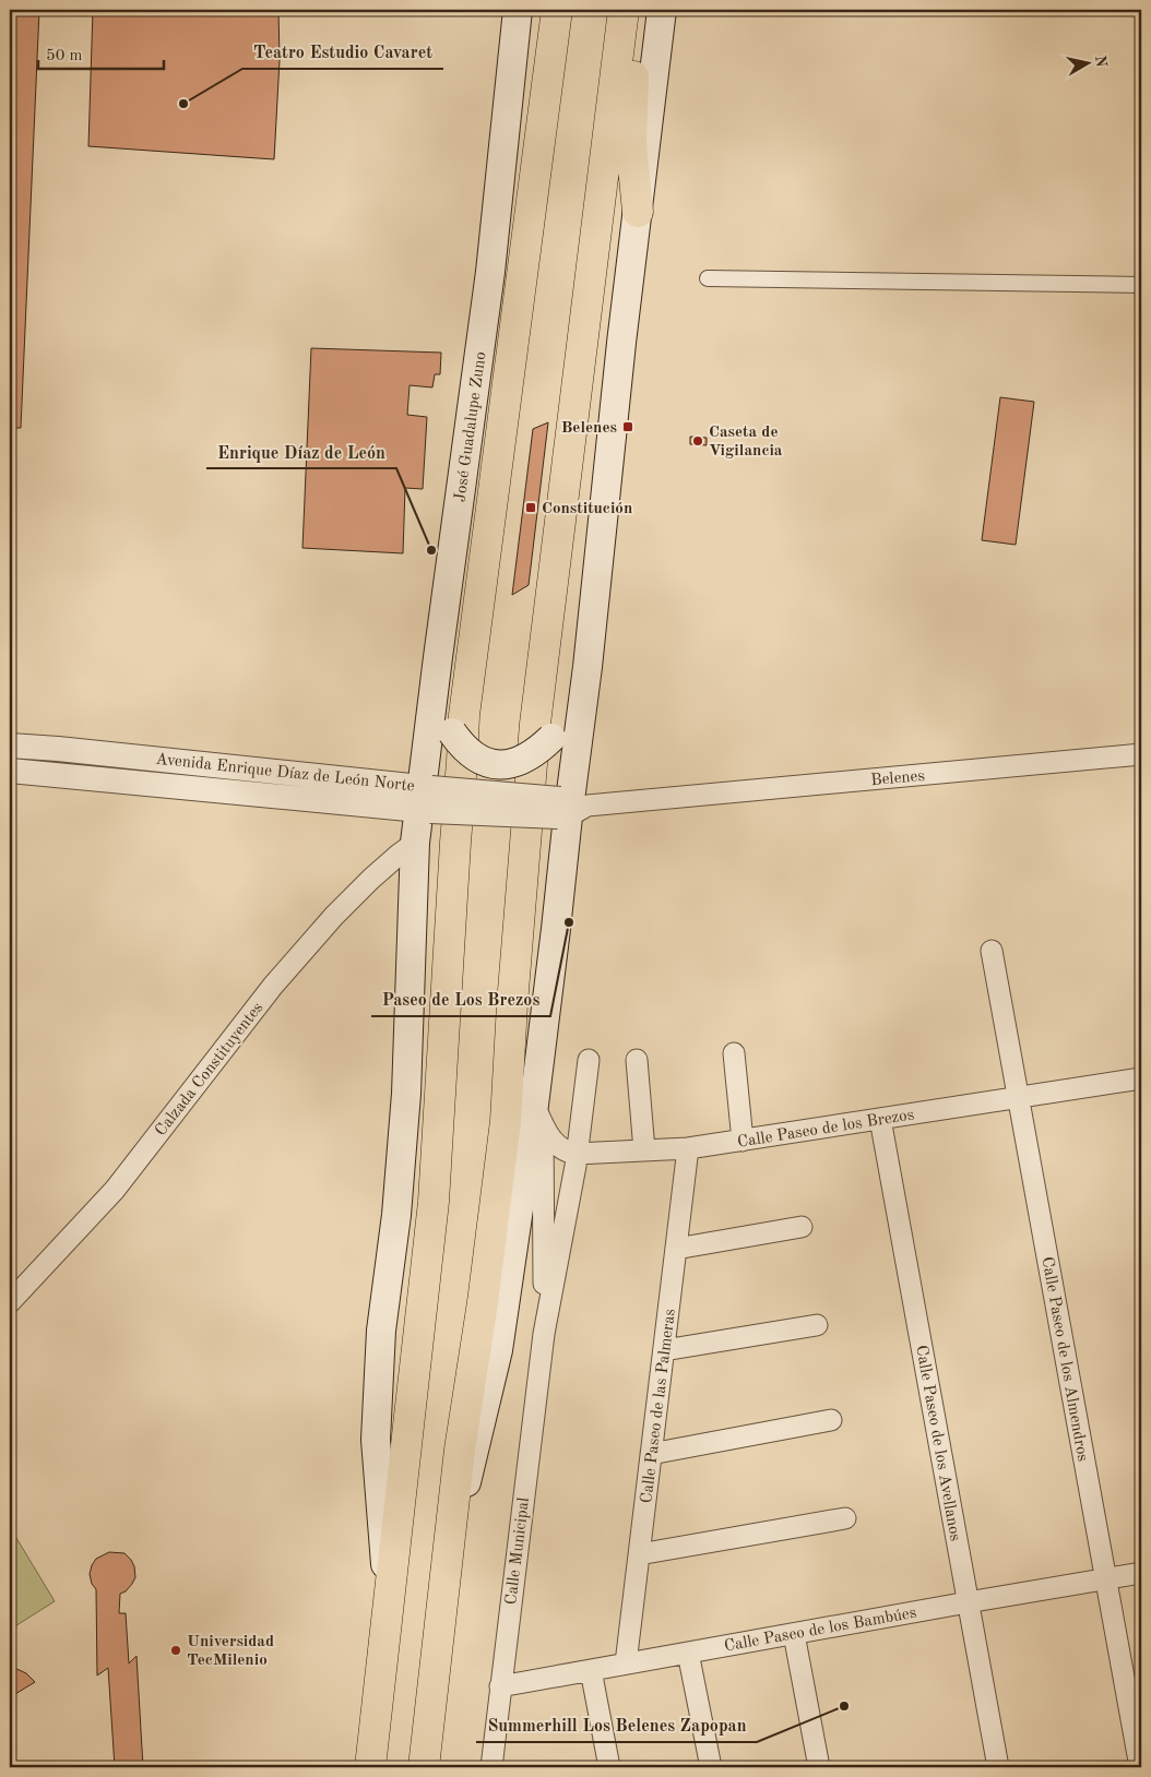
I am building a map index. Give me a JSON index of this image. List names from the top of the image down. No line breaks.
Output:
{"streets":{"main road":["José Guadalupe Zuno"],"street":["Avenida Enrique Díaz de León Norte","Belenes","Calzada Constituyentes","Calle Paseo de los Brezos","Calle Paseo de los Almendros","Calle Paseo de las Palmeras","Calle Paseo de los Avellanos","Calle Municipal","Calle Paseo de los Bambúes"]},"crossings":[["José Guadalupe Zuno","Avenida Enrique Díaz de León Norte"],["José Guadalupe Zuno","Calzada Constituyentes"],["Avenida Enrique Díaz de León Norte","Belenes"],["Calle Paseo de los Brezos","Calle Paseo de los Almendros"],["Calle Paseo de los Brezos","Calle Paseo de las Palmeras"],["Calle Paseo de los Brezos","Calle Paseo de los Avellanos"],["Calle Paseo de los Brezos","Calle Municipal"],["Calle Paseo de los Almendros","Calle Paseo de los Bambúes"],["Calle Paseo de las Palmeras","Calle Paseo de los Bambúes"],["Calle Paseo de los Avellanos","Calle Paseo de los Bambúes"],["Calle Municipal","Calle Paseo de los Bambúes"]],"places":{"other":["Teatro Estudio Cavaret","Caseta de Vigilancia","Enrique Díaz de León","Paseo de Los Brezos","Universidad TecMilenio","Summerhill Los Belenes Zapopan"],"transit":["Belenes","Constitución"]},"scale_bar":"50 m","north":"right"}
